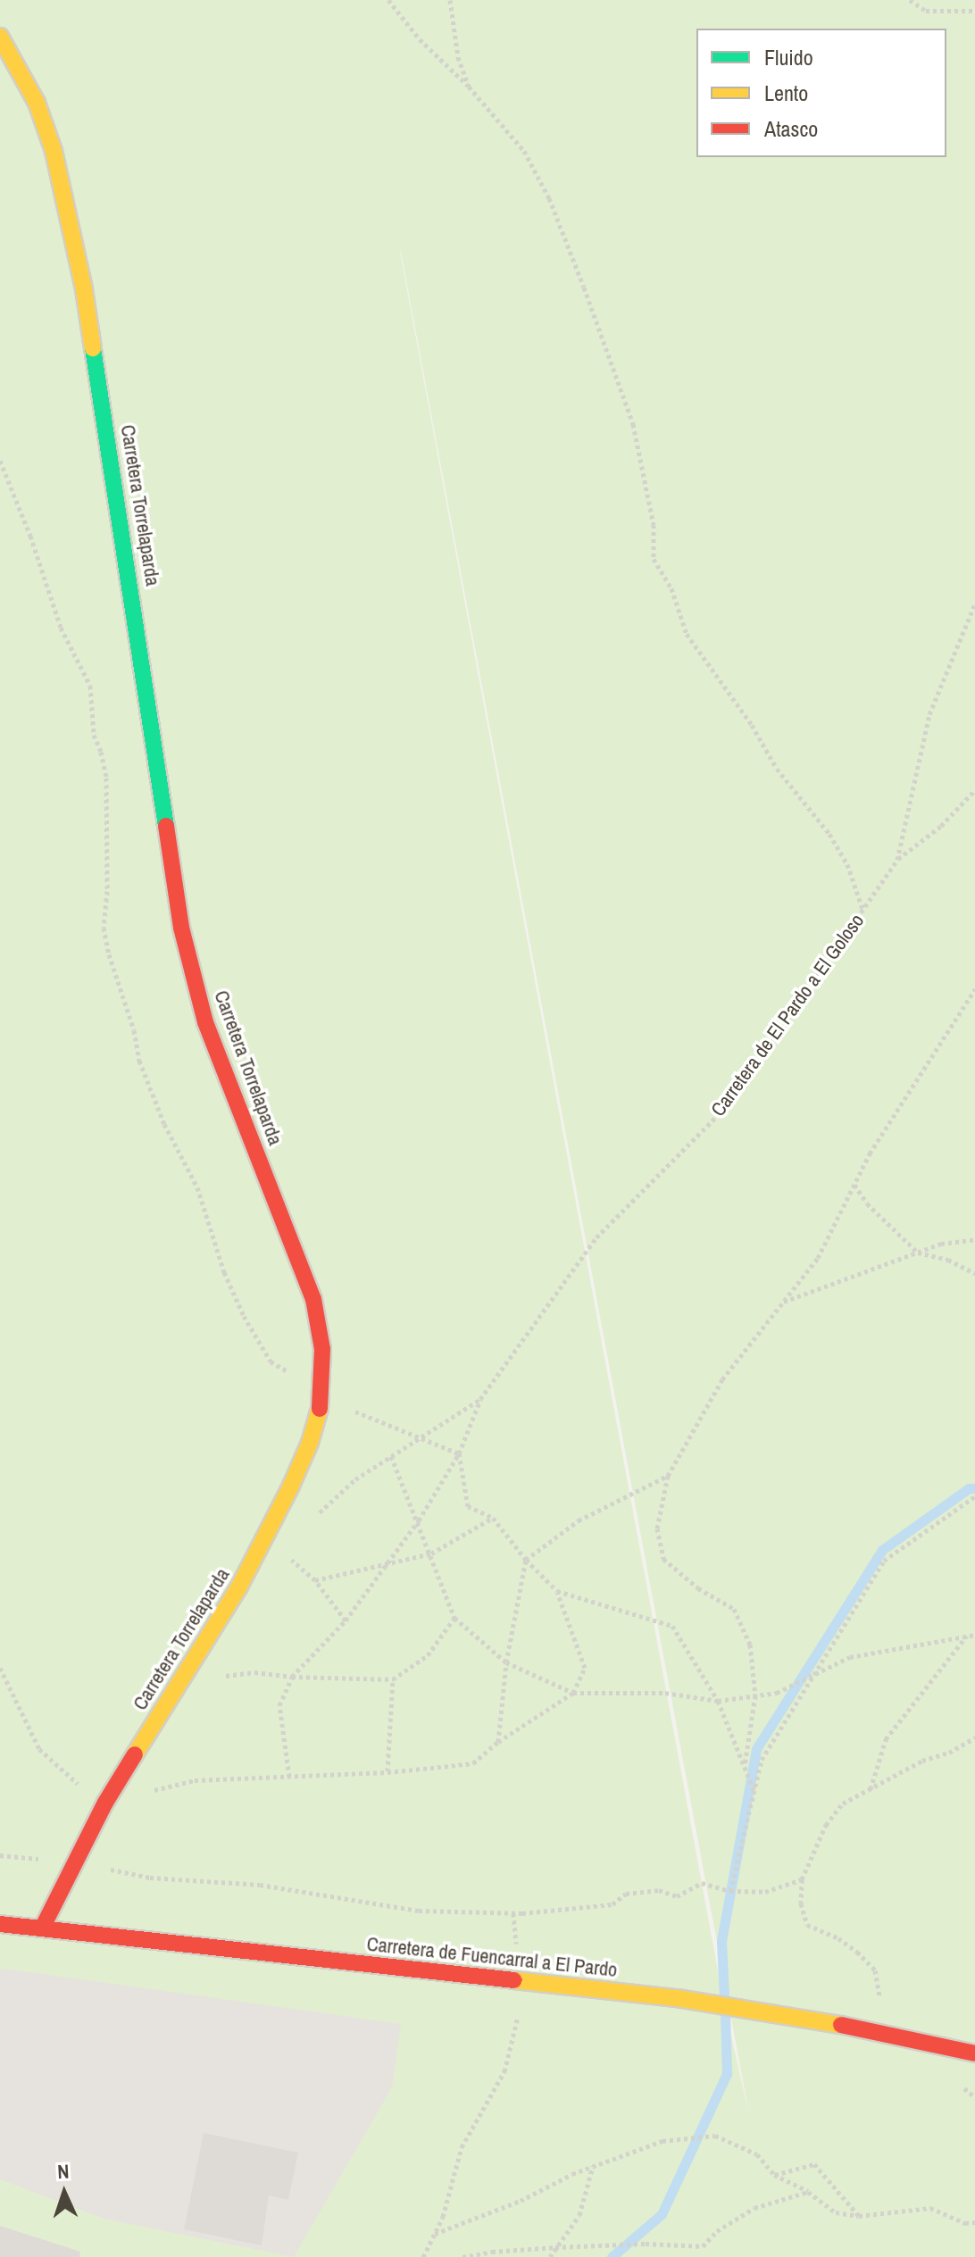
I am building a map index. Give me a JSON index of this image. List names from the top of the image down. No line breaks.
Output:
{"streets":{"street":["Carretera Torrelaparda","Carretera de Fuencarral a El Pardo"],"path":["Carretera de El Pardo a El Goloso"]},"crossings":[["Carretera Torrelaparda","Carretera de Fuencarral a El Pardo"]],"legend":["Fluido","Lento","Atasco"],"north":"top"}
